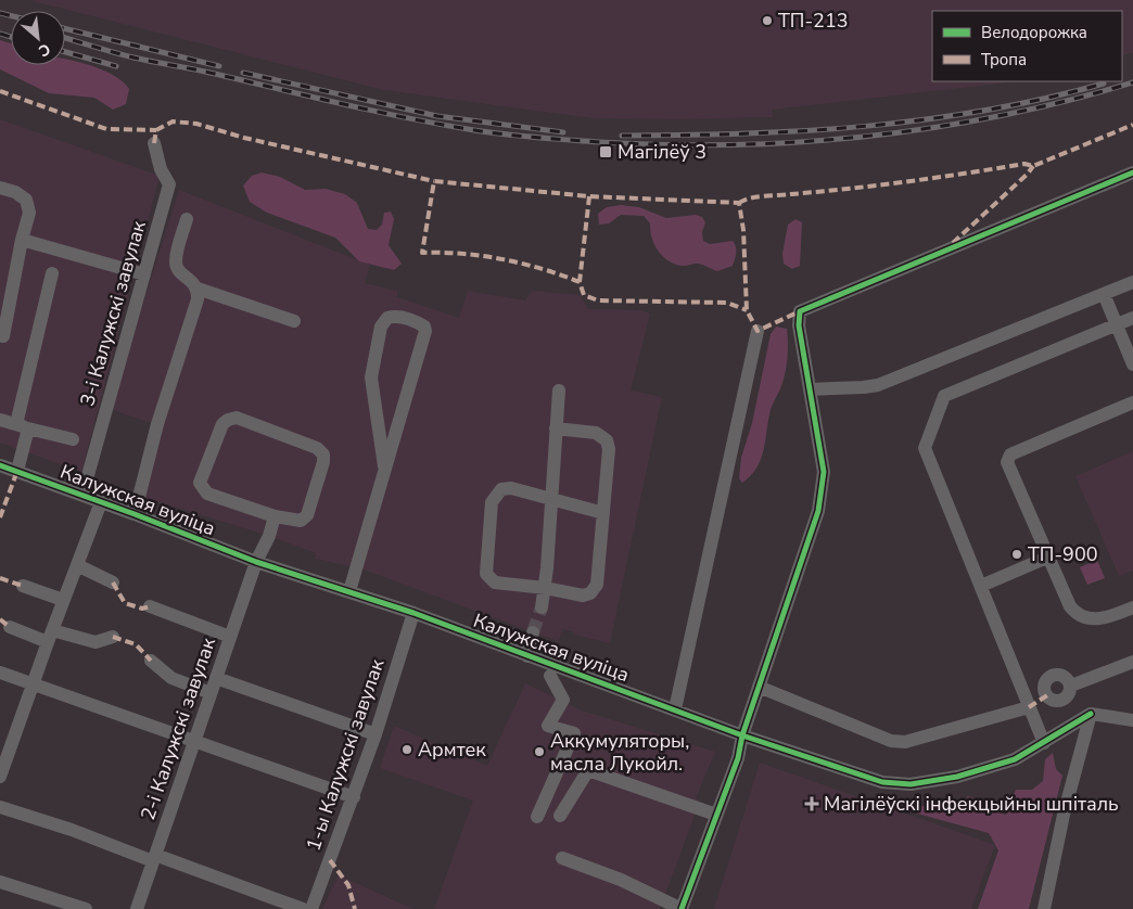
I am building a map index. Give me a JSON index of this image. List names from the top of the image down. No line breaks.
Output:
{"streets":{"street":["3-і Калужскі завулак","Калужская вуліца","2-і Калужскі завулак","1-ы Калужскі завулак"]},"crossings":[["3-і Калужскі завулак","Калужская вуліца"],["Калужская вуліца","2-і Калужскі завулак"],["Калужская вуліца","1-ы Калужскі завулак"]],"places":{"other":["ТП-213","ТП-900","Армтек","Аккумуляторы, масла Лукойл."],"transit":["Магілёў 3"],"health":["Магілёўскі інфекцыйны шпіталь"]},"legend":["Велодорожка","Тропа"],"north":"bottom right"}
